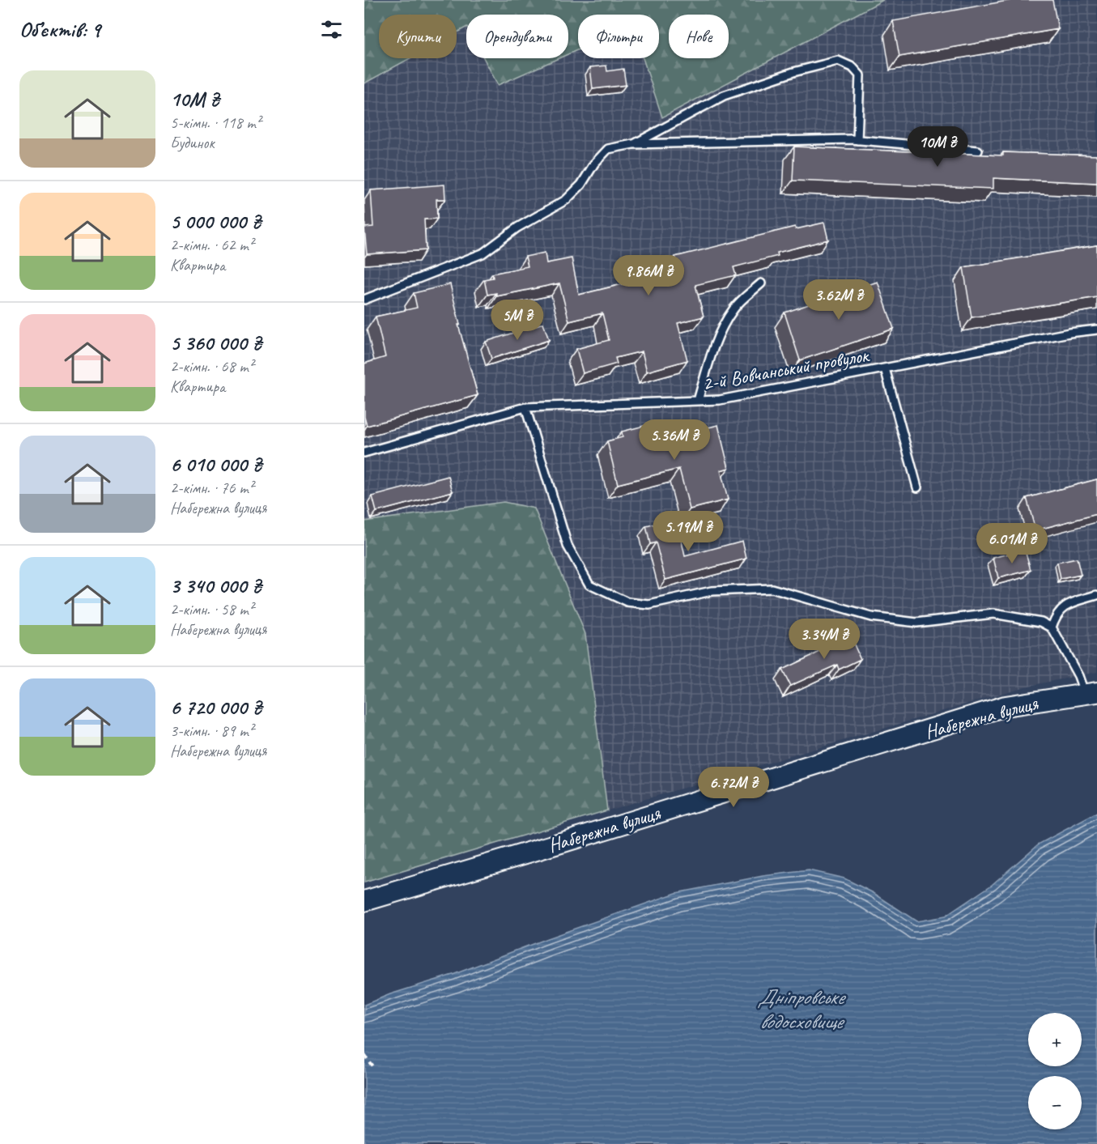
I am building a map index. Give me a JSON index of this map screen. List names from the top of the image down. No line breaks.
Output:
{"streets":{"street":["Набережна вулиця"],"lane":["2-й Вовчанський провулок"]},"water":["Дніпровське водосховище"],"page":{"heading":"Об’єктів: 9","chip":["Купити","Орендувати","Фільтри","Нове"],"list":[{"name":"10M ₴","note":"5-кімн. · 118 m² · Будинок"},{"name":"5 000 000 ₴","note":"2-кімн. · 62 m² · Квартира"},{"name":"5 360 000 ₴","note":"2-кімн. · 68 m² · Квартира"},{"name":"6 010 000 ₴","note":"2-кімн. · 76 m² · Набережна вулиця"},{"name":"3 340 000 ₴","note":"2-кімн. · 58 m² · Набережна вулиця"},{"name":"6 720 000 ₴","note":"3-кімн. · 89 m² · Набережна вулиця"}],"price":["10M ₴","9.86M ₴","3.62M ₴","5M ₴","5.36M ₴","5.19M ₴","6.01M ₴","3.34M ₴","6.72M ₴"],"map_buttons":["+","−"]}}
